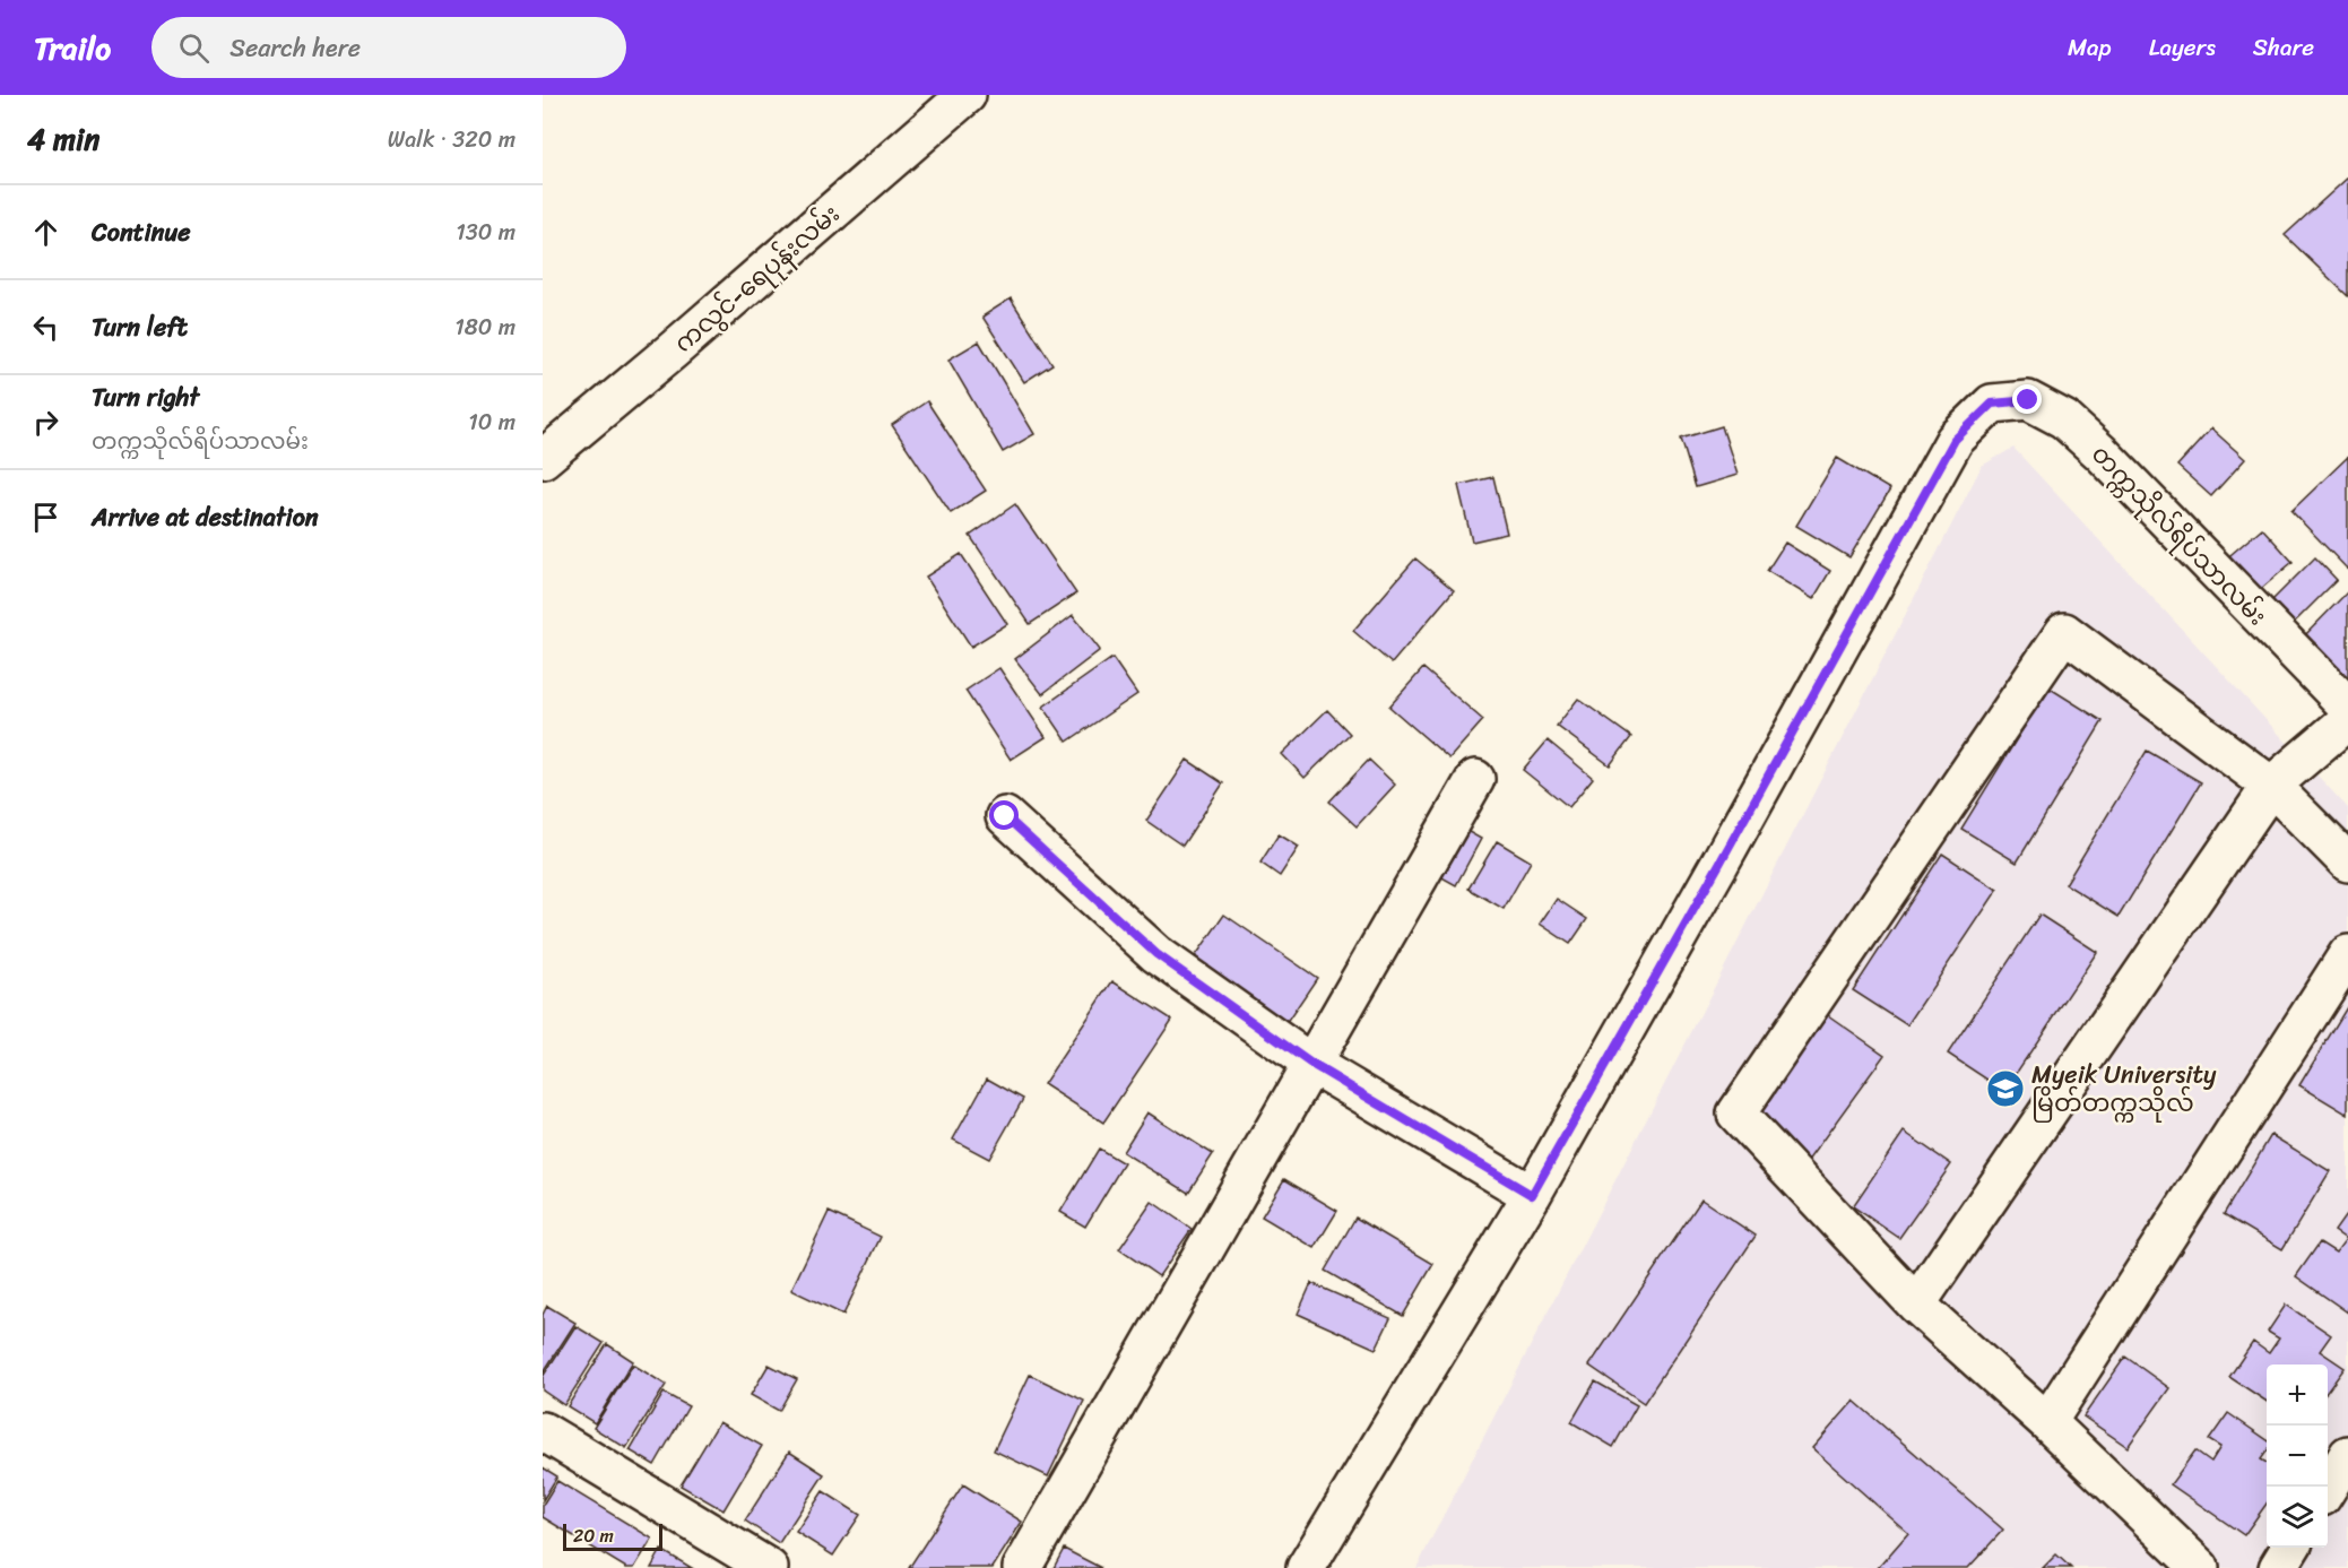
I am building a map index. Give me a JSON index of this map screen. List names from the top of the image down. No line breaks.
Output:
{"streets":{"street":["ကလွင်-ရေပုန်းလမ်း","တက္ကသိုလ်ရိပ်သာလမ်း"]},"places":{"school or university":["Myeik University မြိတ်တက္ကသိုလ်"]},"scale_bar":"20 m","page":{"header":"Trailo","search":"Search here","nav":["Map","Layers","Share"],"heading":["4 min","Walk · 320 m"],"list":[["Continue","130 m"],["Turn left","180 m"],["Turn right","တက္ကသိုလ်ရိပ်သာလမ်း","10 m"],"Arrive at destination"],"map_buttons":["+","−"],"scale":"20 m"}}
